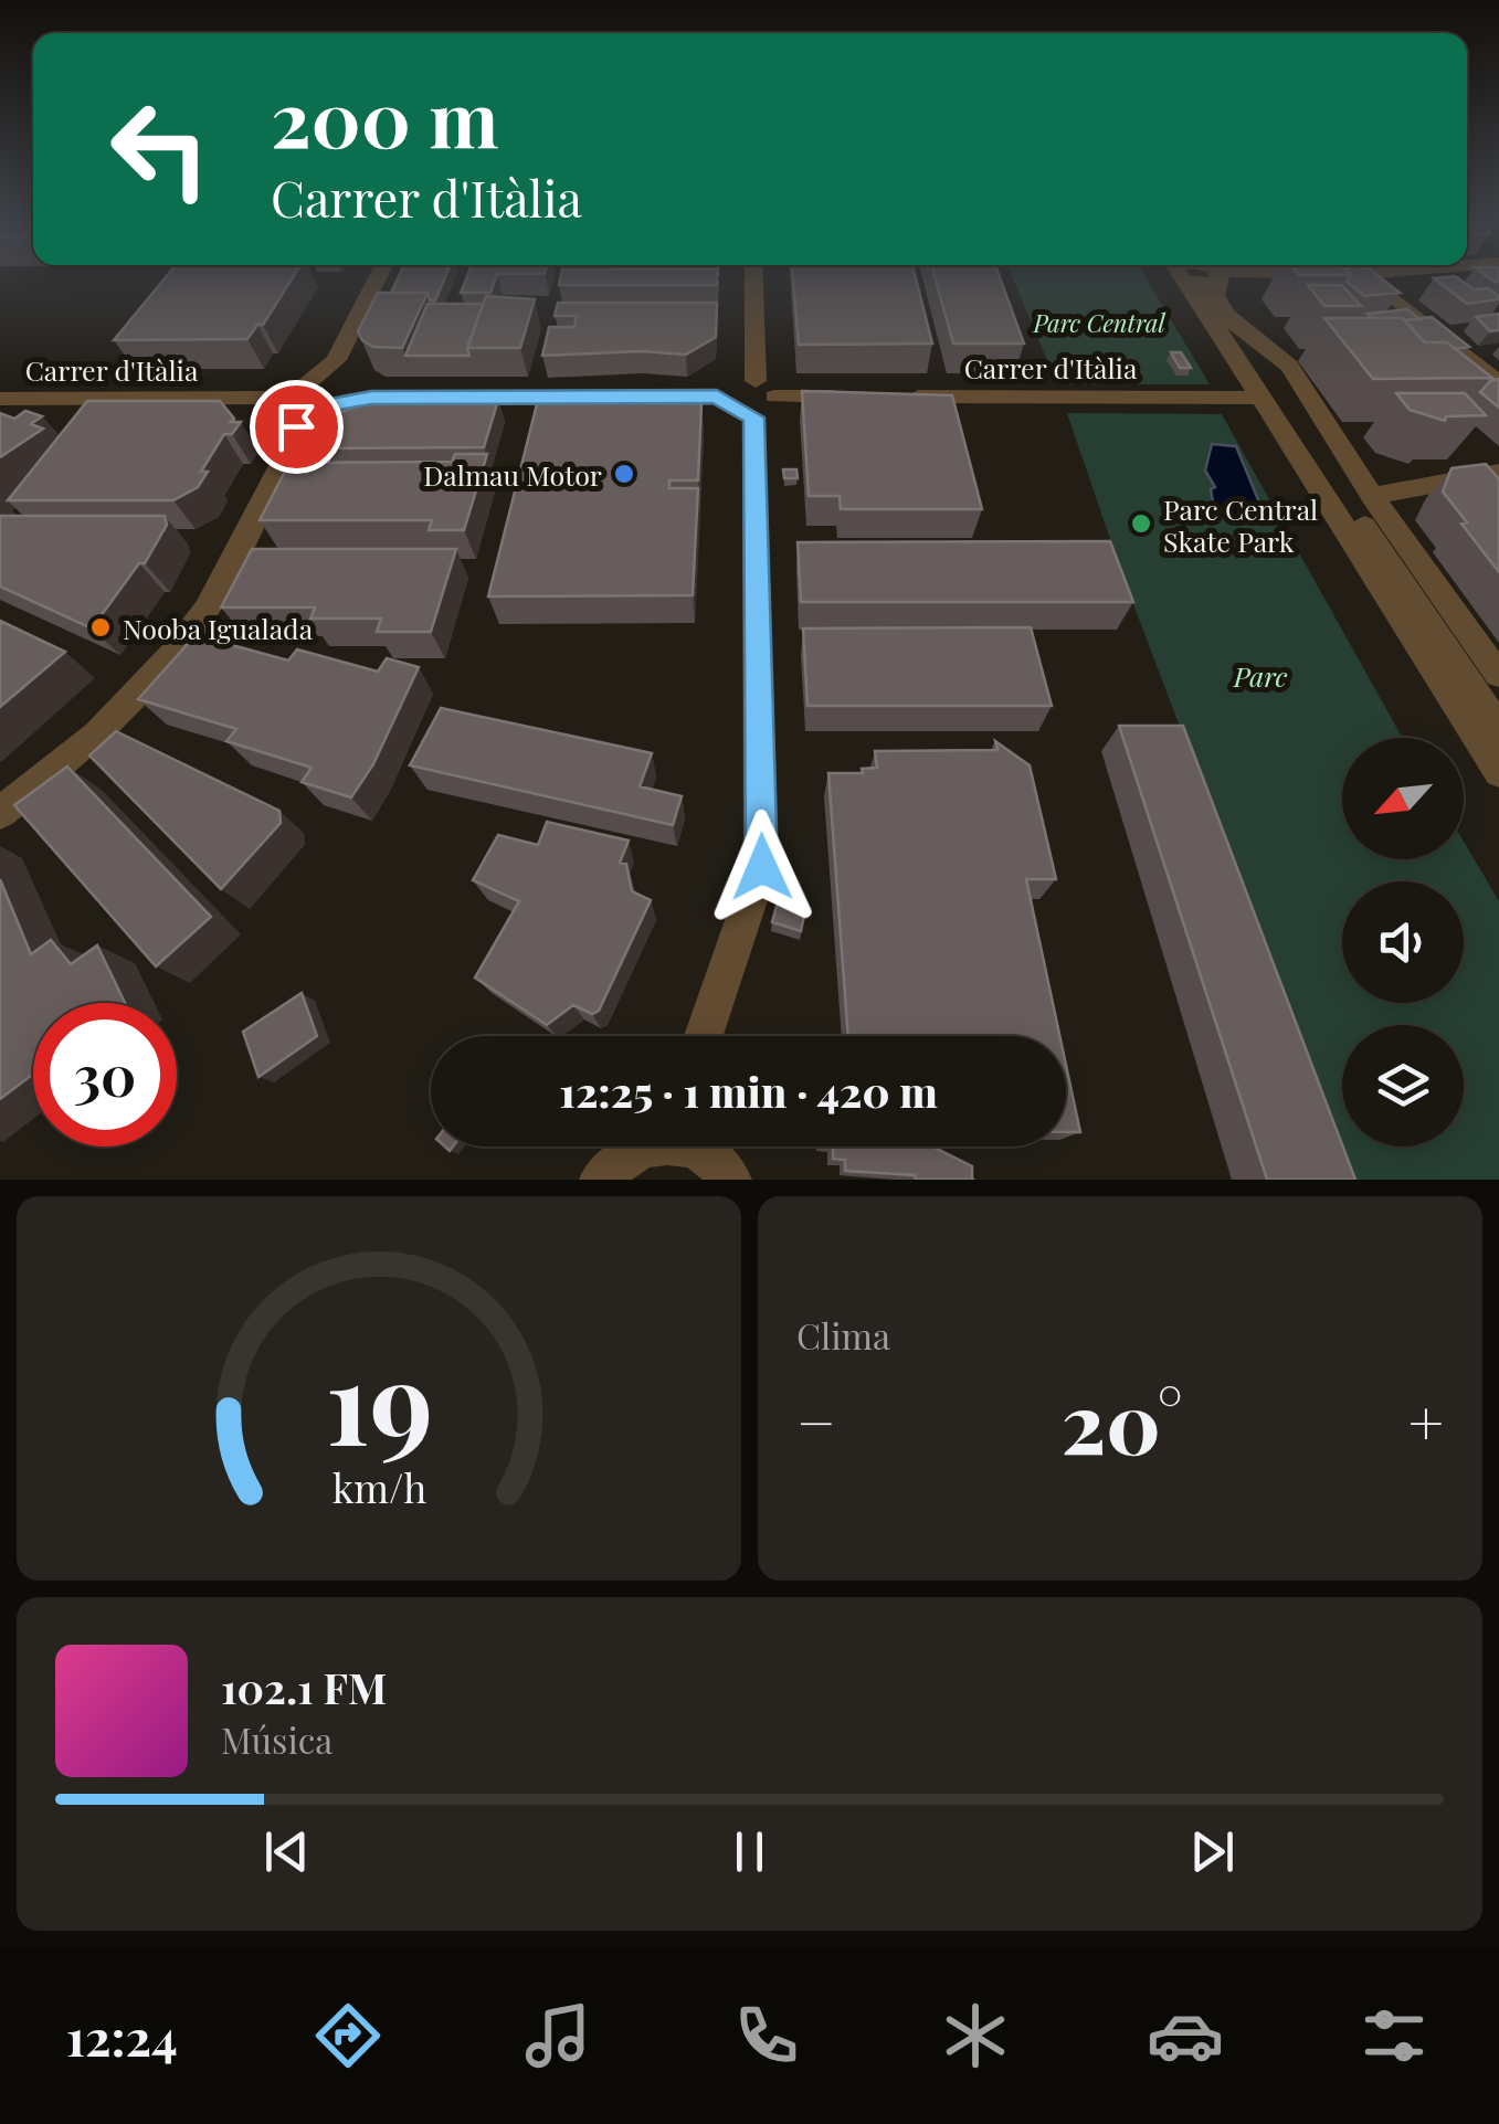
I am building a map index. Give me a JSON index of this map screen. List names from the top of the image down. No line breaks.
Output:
{"streets":{"street":["Carrer d'Itàlia"]},"parks":["Parc Central","Parc"],"places":["Dalmau Motor","Parc Central Skate Park","Nooba Igualada"],"north":"bottom left","page":{"turn":["200 m","Carrer d'Itàlia"],"limit":"30","trip":"12:25 · 1 min · 420 m","tile":"Clima","heat":["−","20°","+"],"song":["102.1 FM","Música"],"tabs":"12:24","gauge":["19","km/h"]}}
